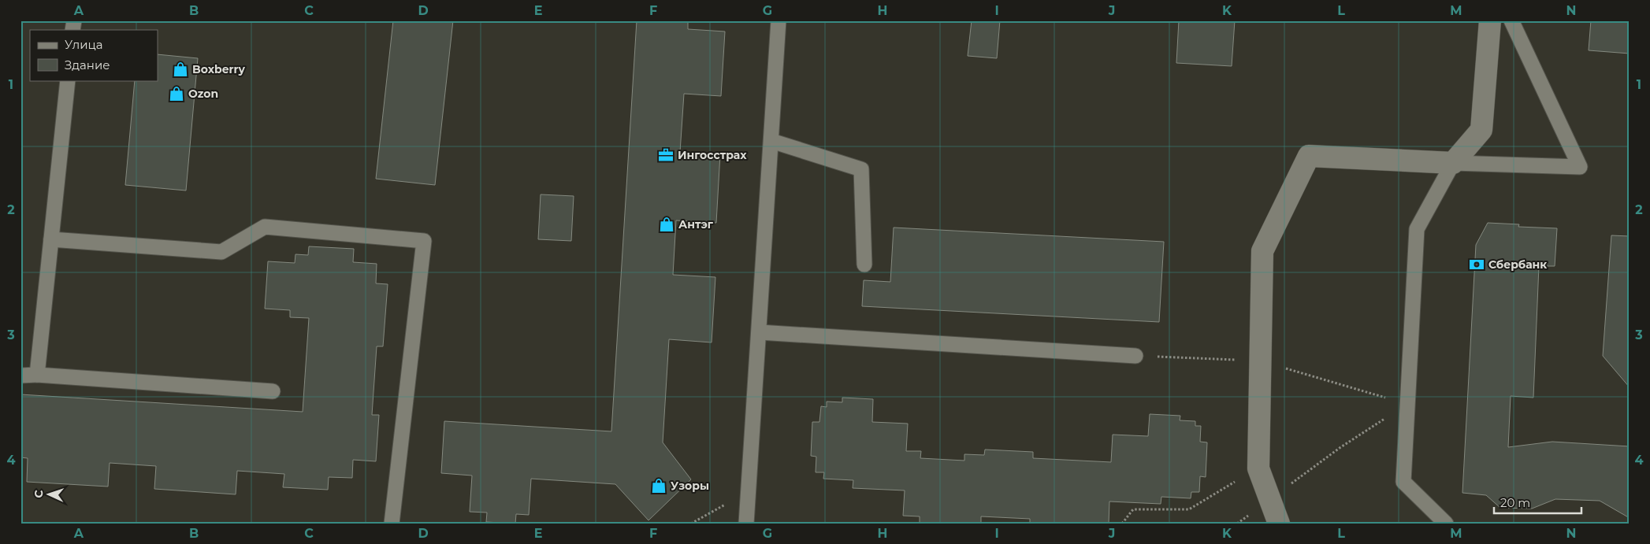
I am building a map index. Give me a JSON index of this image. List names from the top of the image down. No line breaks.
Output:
{"places":{"shop":["Boxberry","Ozon","Антэг","Узоры"],"office":["Ингосстрах"],"bank":["Сбербанк"]},"legend":["Улица","Здание"],"scale_bar":"20 m","north":"left","grid":{"columns":["A","B","C","D","E","F","G","H","I","J","K","L","M","N"],"rows":["1","2","3","4"]}}
